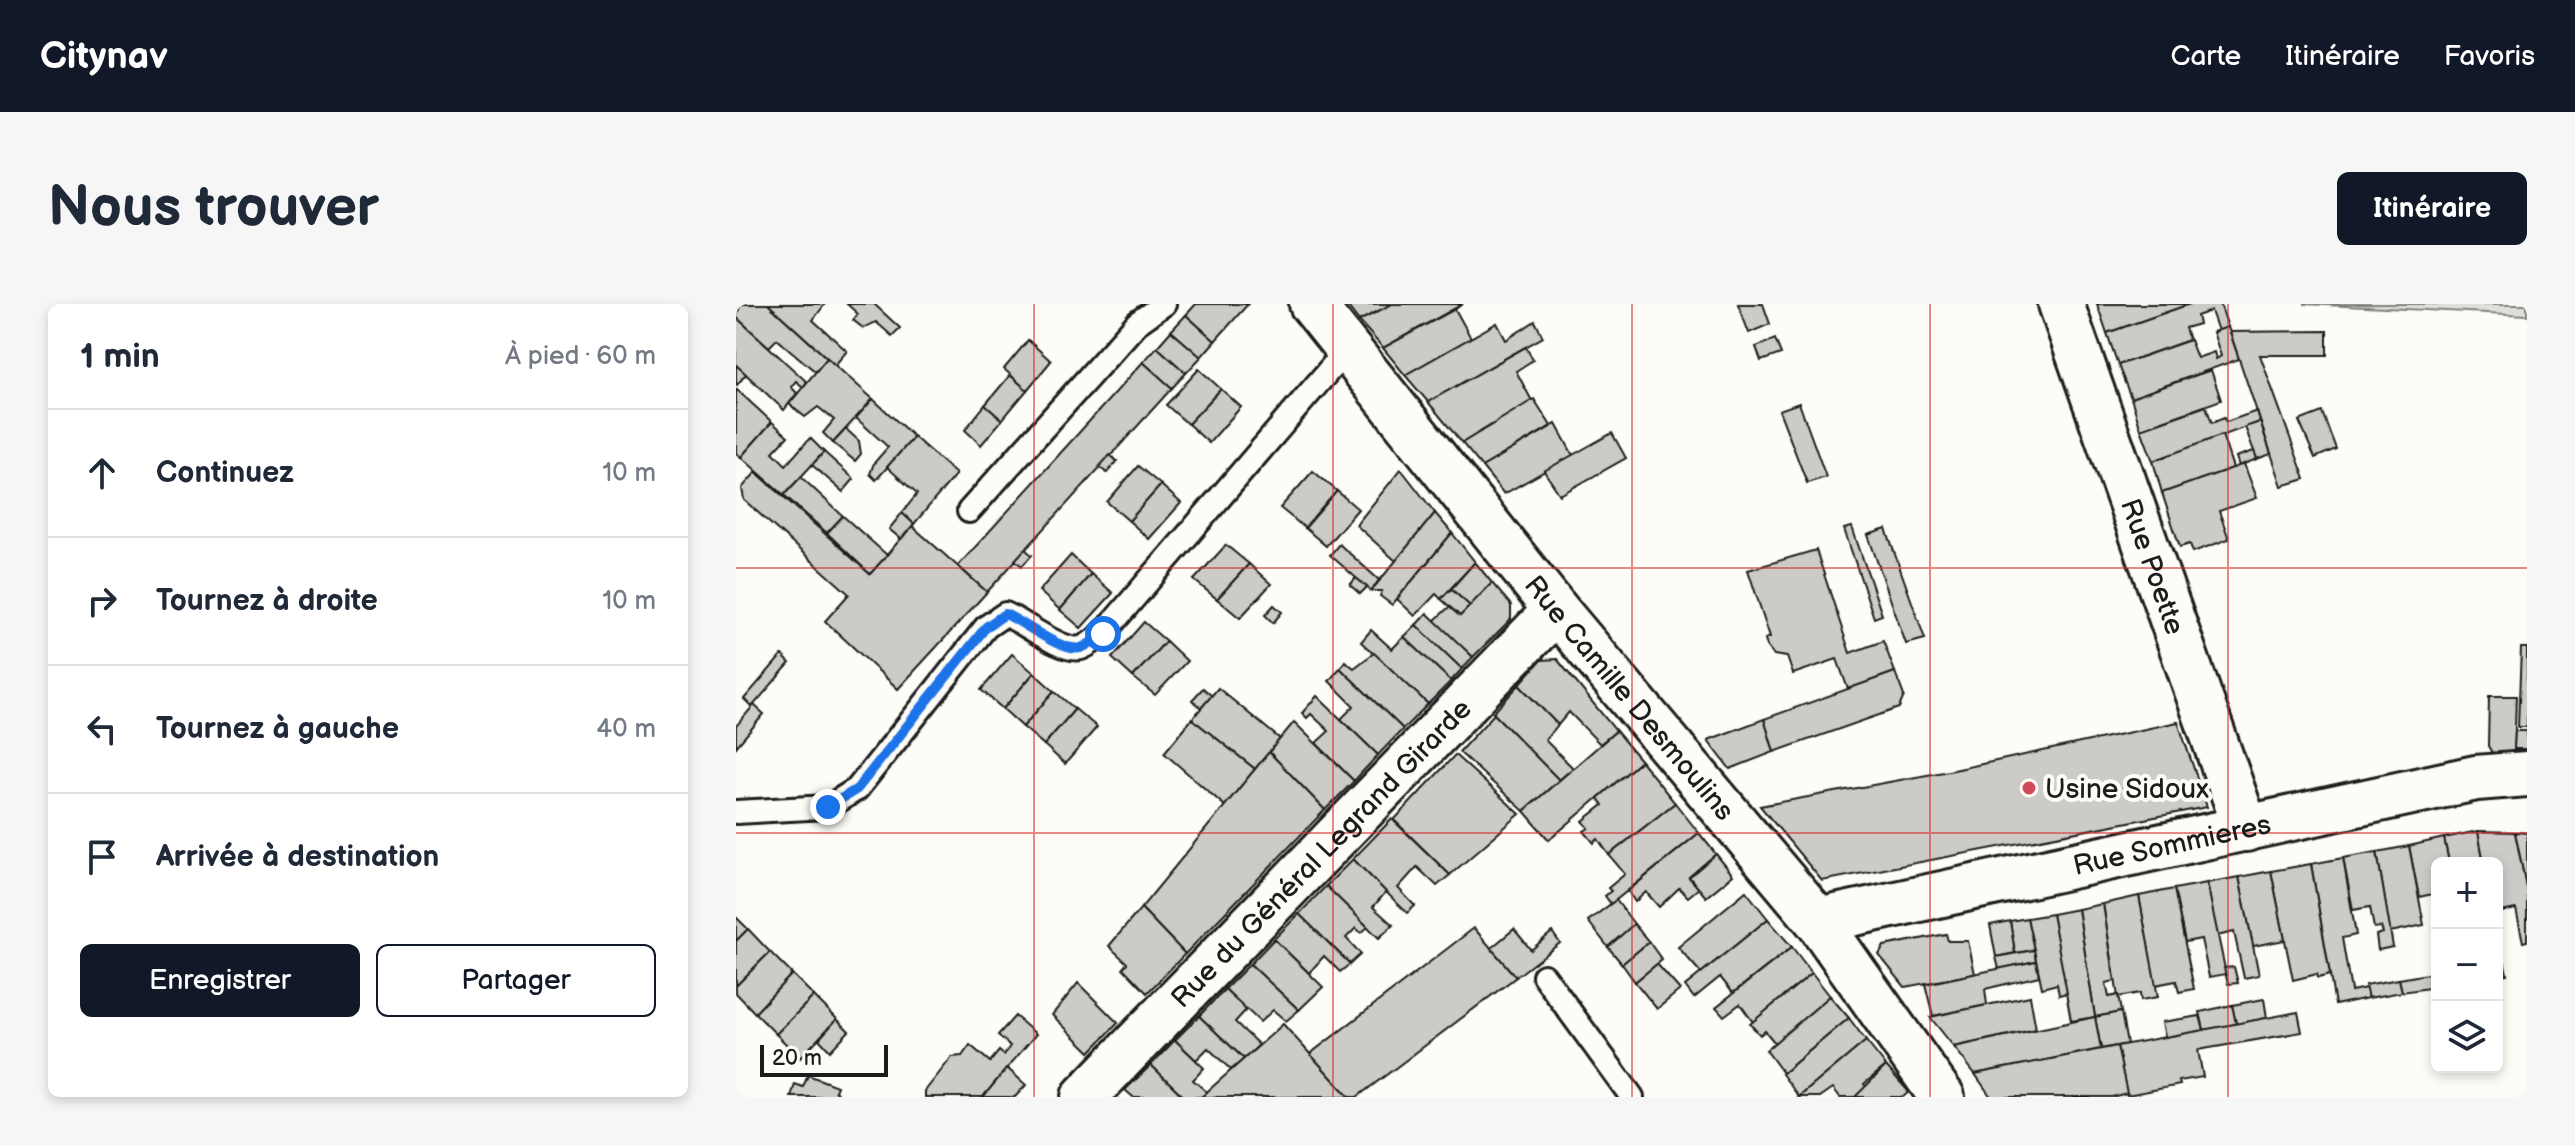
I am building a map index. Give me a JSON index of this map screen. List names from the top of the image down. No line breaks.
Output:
{"streets":{"street":["Rue Poette","Rue Camille Desmoulins","Rue Sommieres","Rue du Général Legrand Girarde"]},"crossings":[["Rue Poette","Rue Sommieres"],["Rue Camille Desmoulins","Rue Sommieres"],["Rue Camille Desmoulins","Rue du Général Legrand Girarde"]],"places":["Usine Sidoux"],"scale_bar":"20 m","page":{"header":"Citynav","nav":["Carte","Itinéraire","Favoris"],"buttons":["Itinéraire",["Enregistrer","Partager"]],"title":"Nous trouver","heading":["1 min","À pied · 60 m"],"list":[["Continuez","10 m"],["Tournez à droite","10 m"],["Tournez à gauche","40 m"],"Arrivée à destination"],"map_buttons":["+","−"],"scale":"20 m"}}
